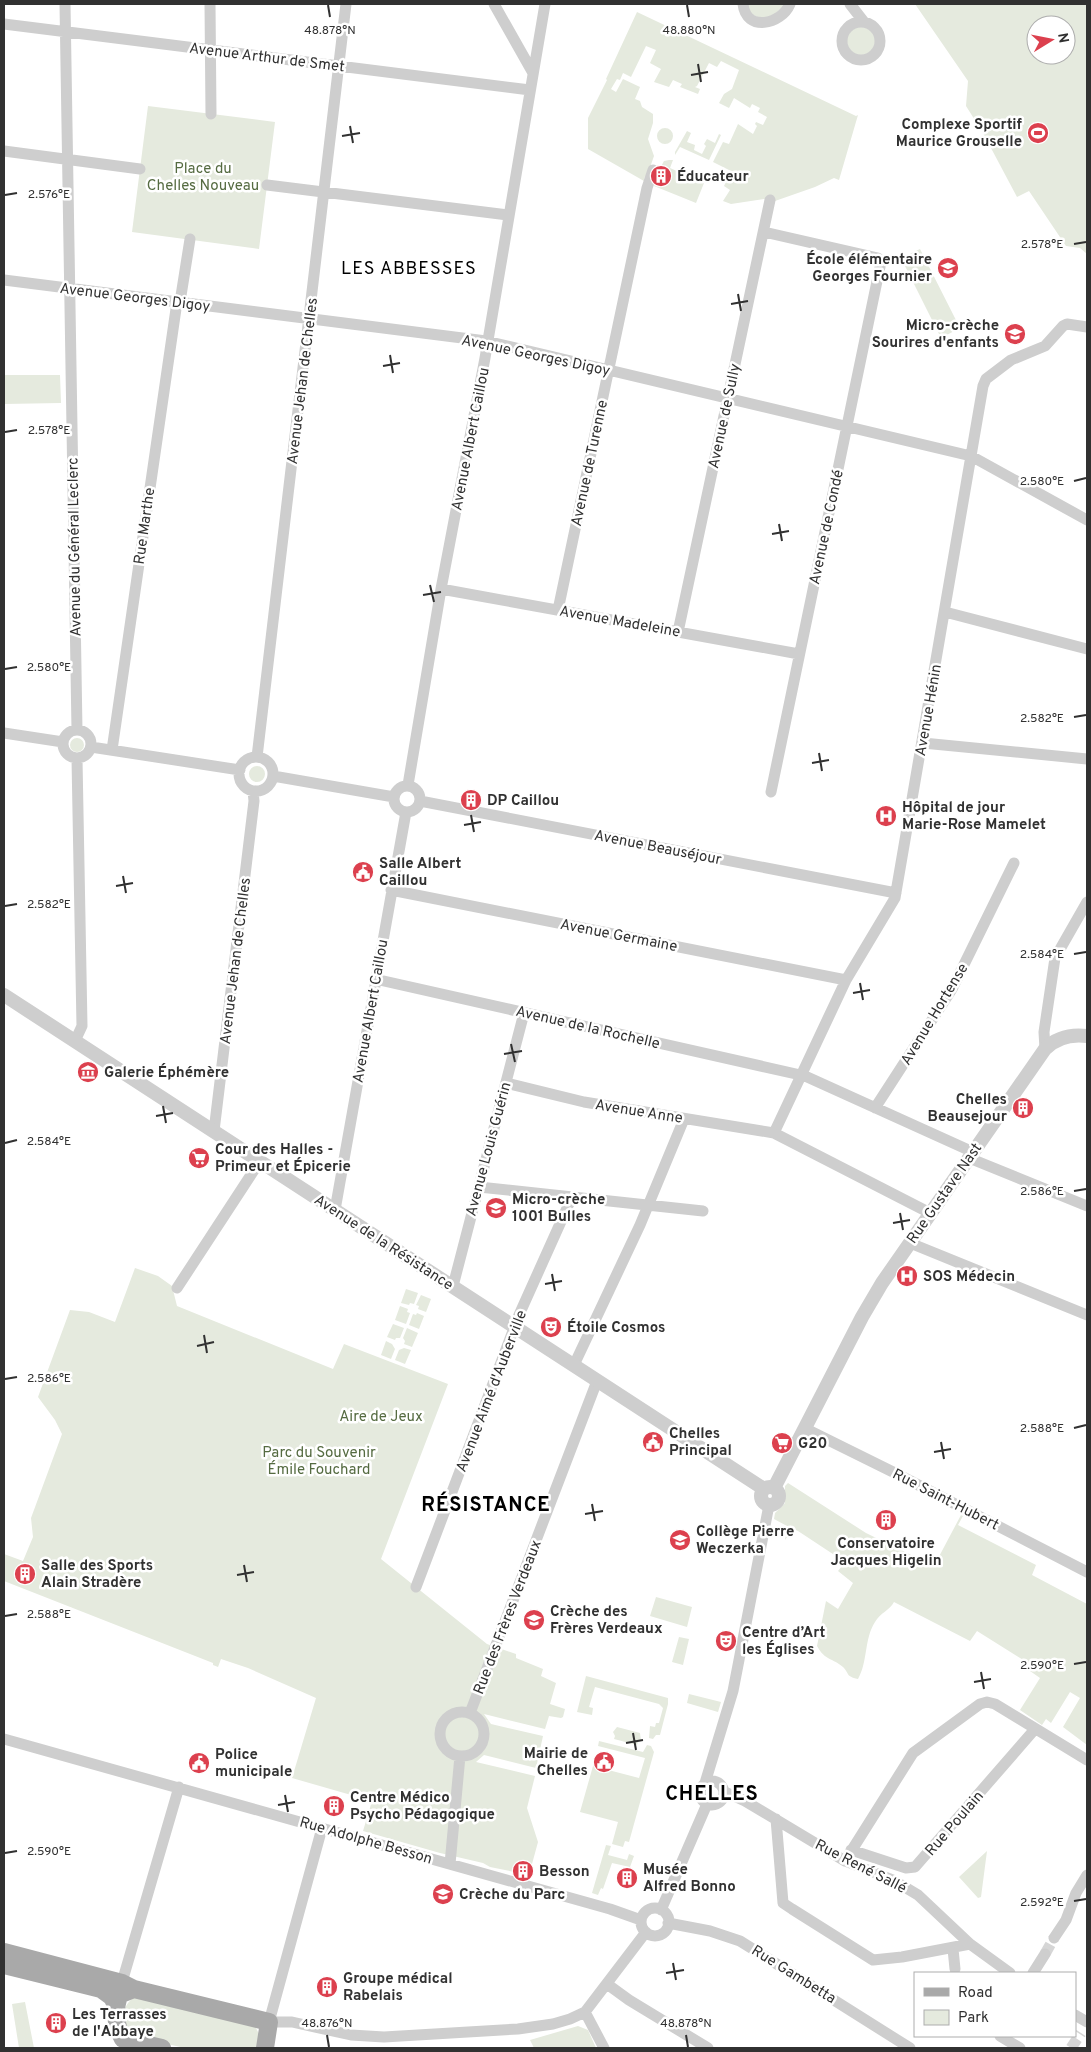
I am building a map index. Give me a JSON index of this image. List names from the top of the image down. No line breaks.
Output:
{"streets":{"street":["Avenue Arthur de Smet","Avenue Georges Digoy","Avenue Jehan de Chelles","Avenue de Sully","Avenue Albert Caillou","Avenue de Turenne","Rue Marthe","Avenue de Condé","Avenue du Général Leclerc","Avenue Madeleine","Avenue Hénin","Avenue Beauséjour","Avenue Germaine","Avenue Hortense","Avenue de la Rochelle","Avenue Anne","Avenue Louis Guérin","Rue Gustave Nast","Avenue de la Résistance","Avenue Aimé d'Auberville","Rue Saint-Hubert","Rue des Frères Verdeaux","Rue Poulain","Rue Adolphe Besson","Rue René Sallé","Rue Gambetta"]},"crossings":[["Avenue Arthur de Smet","Avenue Jehan de Chelles"],["Avenue Arthur de Smet","Avenue Albert Caillou"],["Avenue Arthur de Smet","Avenue du Général Leclerc"],["Avenue Georges Digoy","Avenue Jehan de Chelles"],["Avenue Georges Digoy","Avenue de Sully"],["Avenue Georges Digoy","Avenue Albert Caillou"],["Avenue Georges Digoy","Avenue de Turenne"],["Avenue Georges Digoy","Rue Marthe"],["Avenue Georges Digoy","Avenue de Condé"],["Avenue Georges Digoy","Avenue du Général Leclerc"],["Avenue Georges Digoy","Avenue Hénin"],["Avenue Jehan de Chelles","Avenue de la Résistance"],["Avenue de Sully","Avenue de Condé"],["Avenue de Sully","Avenue Madeleine"],["Avenue Albert Caillou","Avenue Madeleine"],["Avenue Albert Caillou","Avenue Beauséjour"],["Avenue Albert Caillou","Avenue Germaine"],["Avenue Albert Caillou","Avenue de la Rochelle"],["Avenue Albert Caillou","Avenue de la Résistance"],["Avenue de Turenne","Avenue Madeleine"],["Avenue de Condé","Avenue Madeleine"],["Avenue Hénin","Avenue Beauséjour"],["Avenue Hénin","Avenue Germaine"],["Avenue Hénin","Avenue de la Rochelle"],["Avenue Hénin","Avenue Anne"],["Avenue Hortense","Avenue de la Rochelle"],["Avenue de la Rochelle","Avenue Louis Guérin"],["Avenue de la Rochelle","Rue Gustave Nast"],["Avenue Anne","Avenue Louis Guérin"],["Avenue Anne","Rue Gustave Nast"],["Avenue Louis Guérin","Avenue de la Résistance"],["Rue Gustave Nast","Avenue de la Résistance"],["Rue Gustave Nast","Rue Saint-Hubert"],["Avenue de la Résistance","Avenue Aimé d'Auberville"],["Avenue de la Résistance","Rue des Frères Verdeaux"],["Rue Adolphe Besson","Rue Gambetta"]],"districts":["LES ABBESSES","RÉSISTANCE","CHELLES"],"parks":["Place du Chelles Nouveau","Aire de Jeux","Parc du Souvenir Émile Fouchard"],"places":{"sports":["Complexe Sportif Maurice Grouselle"],"building":["Éducateur","DP Caillou","Chelles Beausejour","Conservatoire Jacques Higelin","Salle des Sports Alain Stradère","Centre Médico Psycho Pédagogique","Besson","Musée Alfred Bonno","Groupe médical Rabelais","Les Terrasses de l'Abbaye"],"school or university":["École élémentaire Georges Fournier","Micro-crèche Sourires d'enfants","Micro-crèche 1001 Bulles","Collège Pierre Weczerka","Crèche des Frères Verdeaux","Crèche du Parc"],"hospital":["Hôpital de jour Marie-Rose Mamelet","SOS Médecin"],"public building":["Salle Albert Caillou","Chelles Principal","Mairie de Chelles","Police municipale"],"museum":["Galerie Éphémère"],"supermarket":["Cour des Halles - Primeur et Épicerie","G20"],"theatre":["Étoile Cosmos","Centre d’Art les Églises"]},"legend":["Road","Park"],"north":"right","coordinates":["48.878°N","48.880°N","2.576°E","2.578°E","2.580°E","2.582°E","2.584°E","2.586°E","2.588°E","2.590°E","2.592°E","48.876°N"]}
